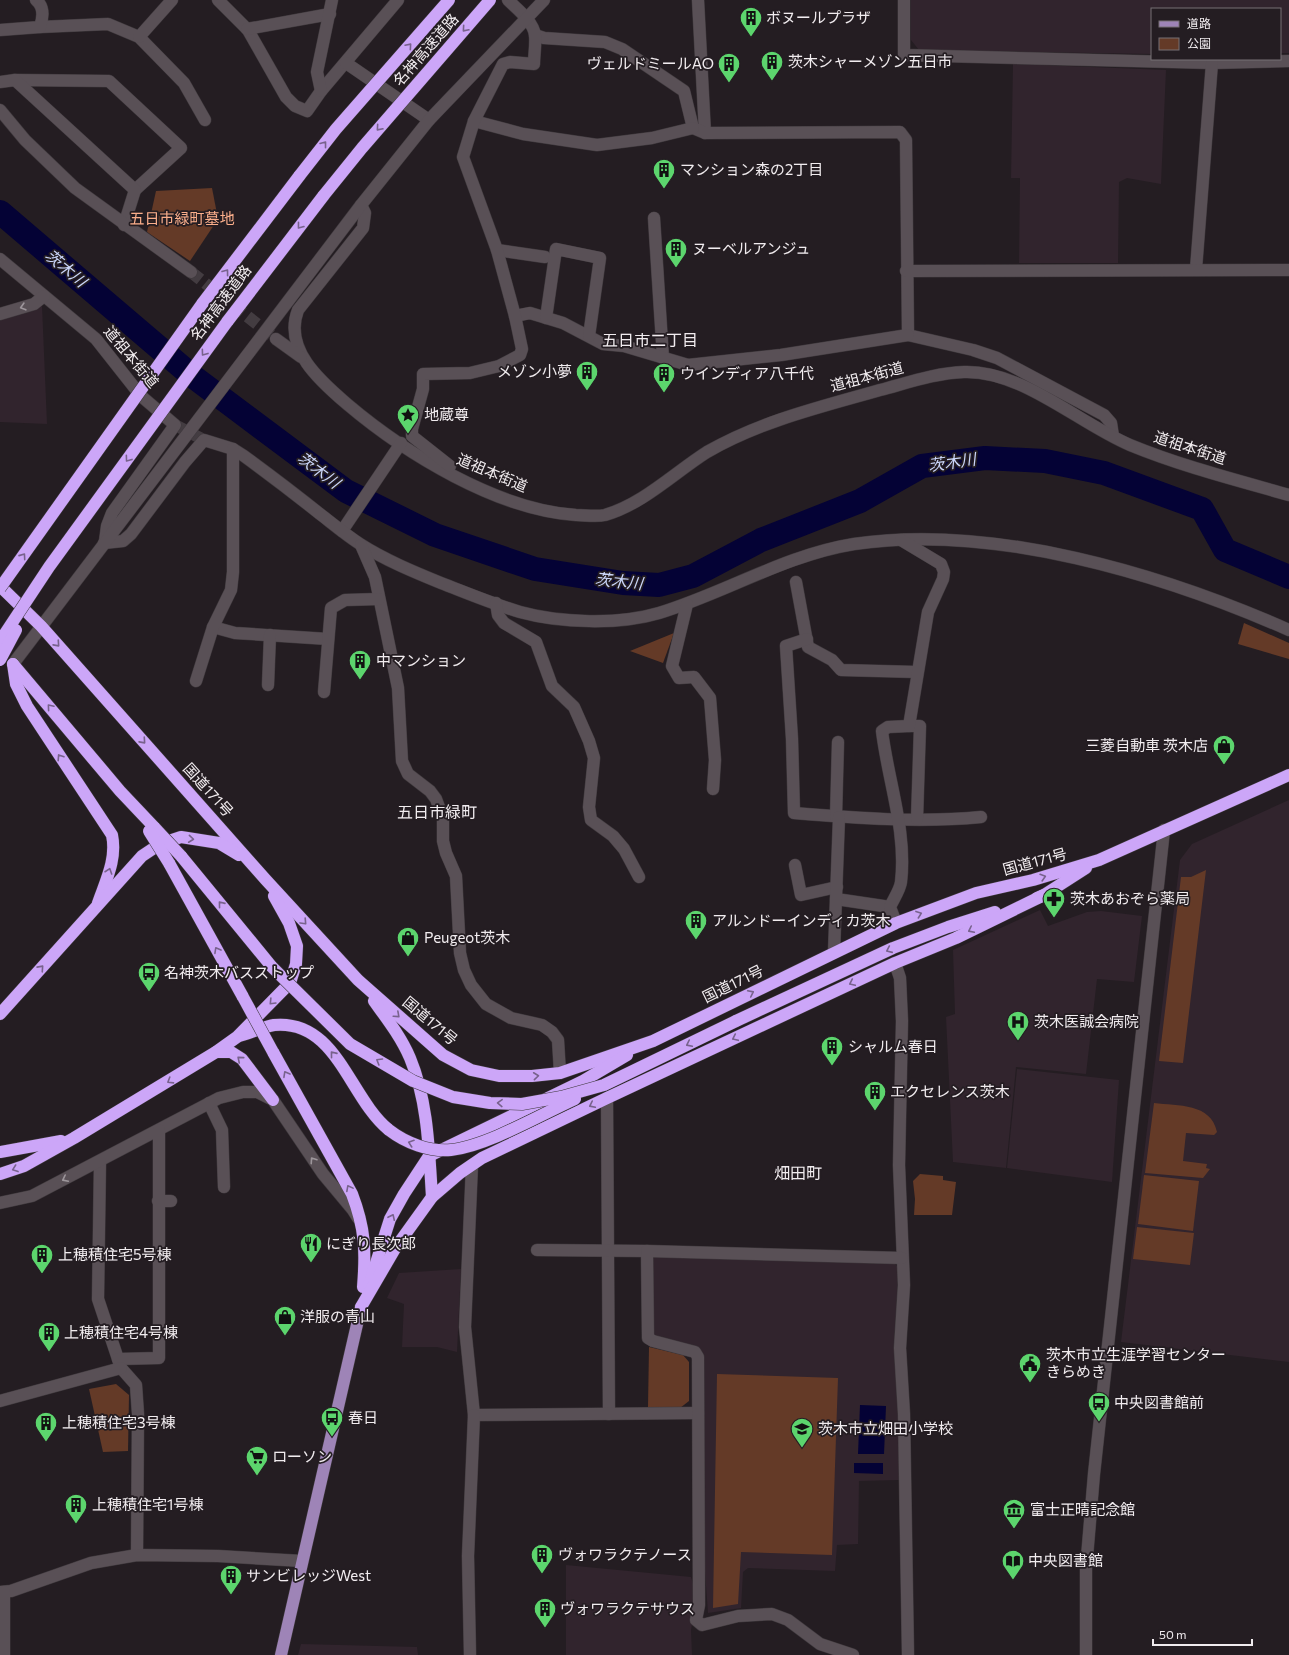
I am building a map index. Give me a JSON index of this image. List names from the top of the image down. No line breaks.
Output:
{"streets":{"highway":["名神高速道路","国道171号"],"street":["道祖本街道"]},"crossings":[["名神高速道路","国道171号"]],"districts":["五日市二丁目","五日市緑町","畑田町"],"water":["茨木川"],"parks":["五日市緑町墓地"],"places":{"building":["ボヌールプラザ","茨木シャーメゾン五日市","ヴェルドミールAO","マンション森の2丁目","ヌーベルアンジュ","メゾン小夢","ウインディア八千代","中マンション","アルンドーインディカ茨木","シャルム春日","エクセレンス茨木","上穂積住宅5号棟","上穂積住宅4号棟","上穂積住宅3号棟","上穂積住宅1号棟","ヴォワラクテノース","サンビレッジWest","ヴォワラクテサウス"],"place":["地蔵尊"],"shop":["三菱自動車 茨木店","Peugeot茨木","洋服の青山"],"pharmacy":["茨木あおぞら薬局"],"bus stop":["名神茨木バスストップ","中央図書館前","春日"],"hospital":["茨木医誠会病院"],"restaurant":["にぎり長次郎"],"public building":["茨木市立生涯学習センター きらめき"],"school or university":["茨木市立畑田小学校"],"supermarket":["ローソン"],"museum":["富士正晴記念館"],"library":["中央図書館"]},"legend":["道路","公園"],"scale_bar":"50 m"}
